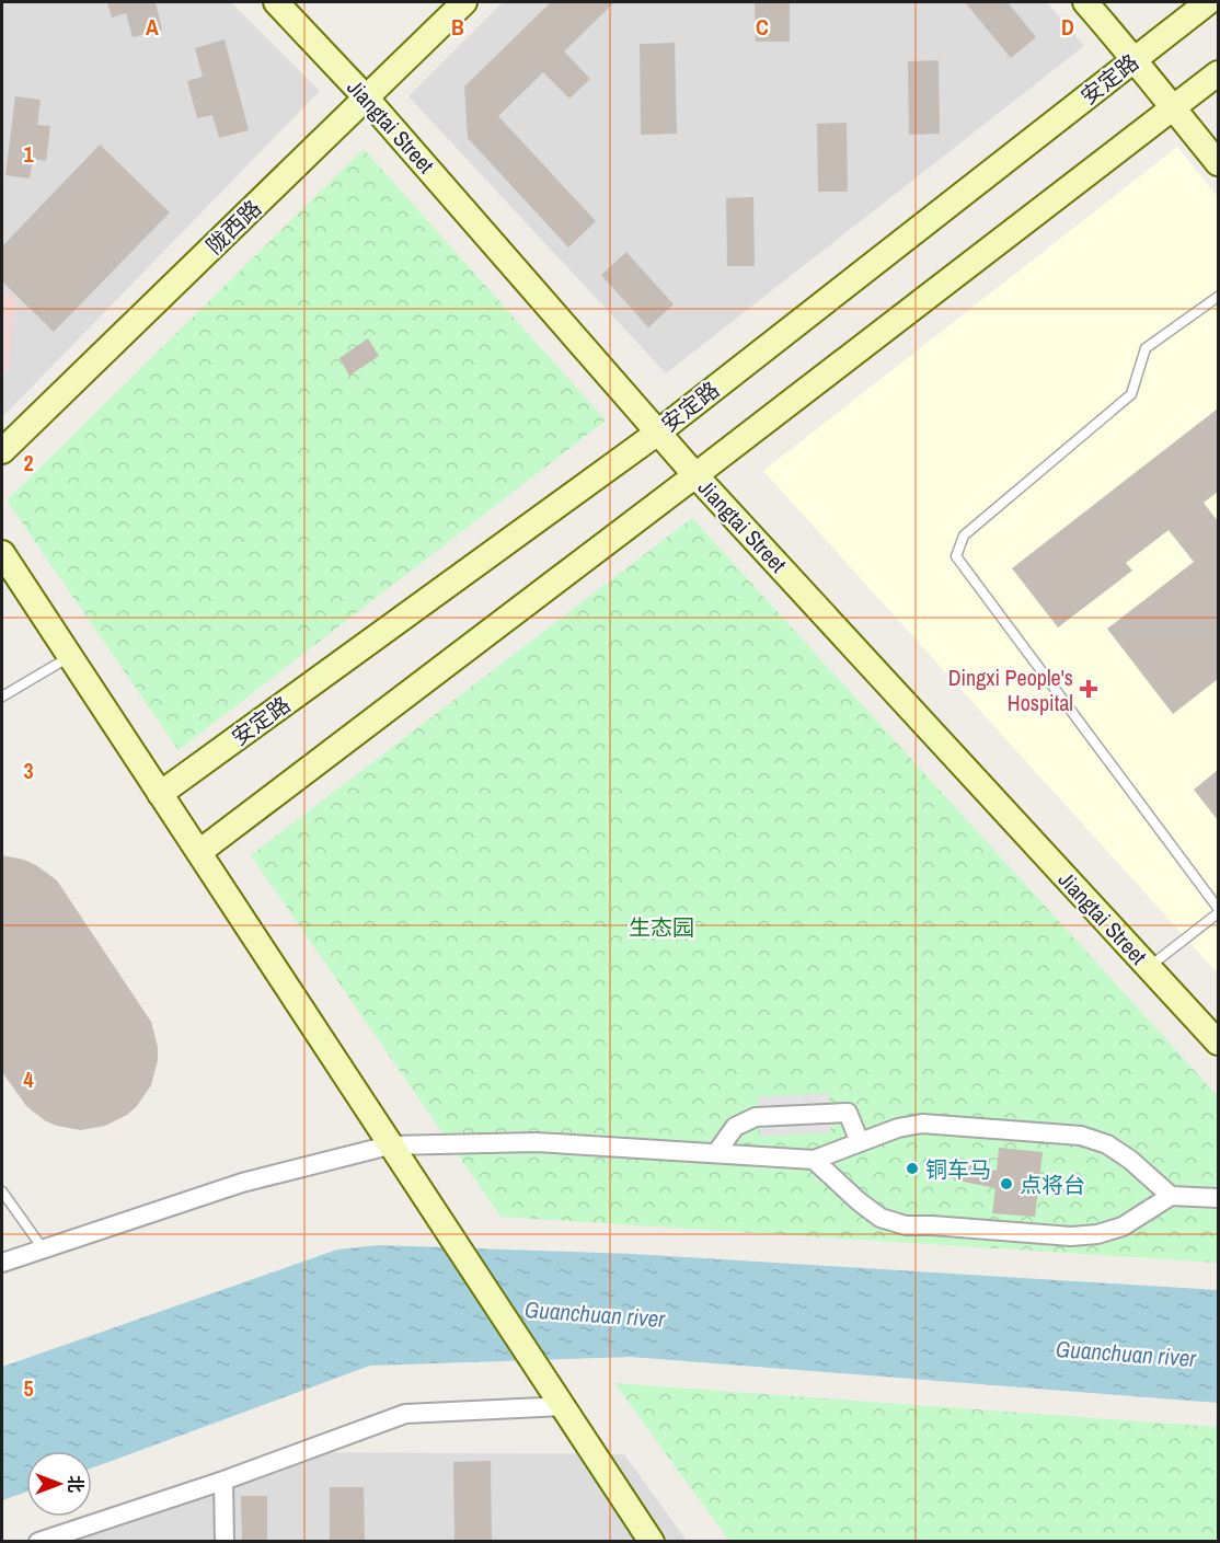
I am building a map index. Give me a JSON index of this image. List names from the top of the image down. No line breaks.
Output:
{"streets":{"street":["安定路","Jiangtai Street","陇西路"]},"crossings":[["安定路","Jiangtai Street"],["Jiangtai Street","陇西路"]],"water":["Guanchuan river"],"parks":["生态园"],"places":{"health":["Dingxi People's Hospital"],"other":["铜车马","点将台"]},"north":"right","grid":{"columns":["A","B","C","D"],"rows":["1","2","3","4","5"]}}
